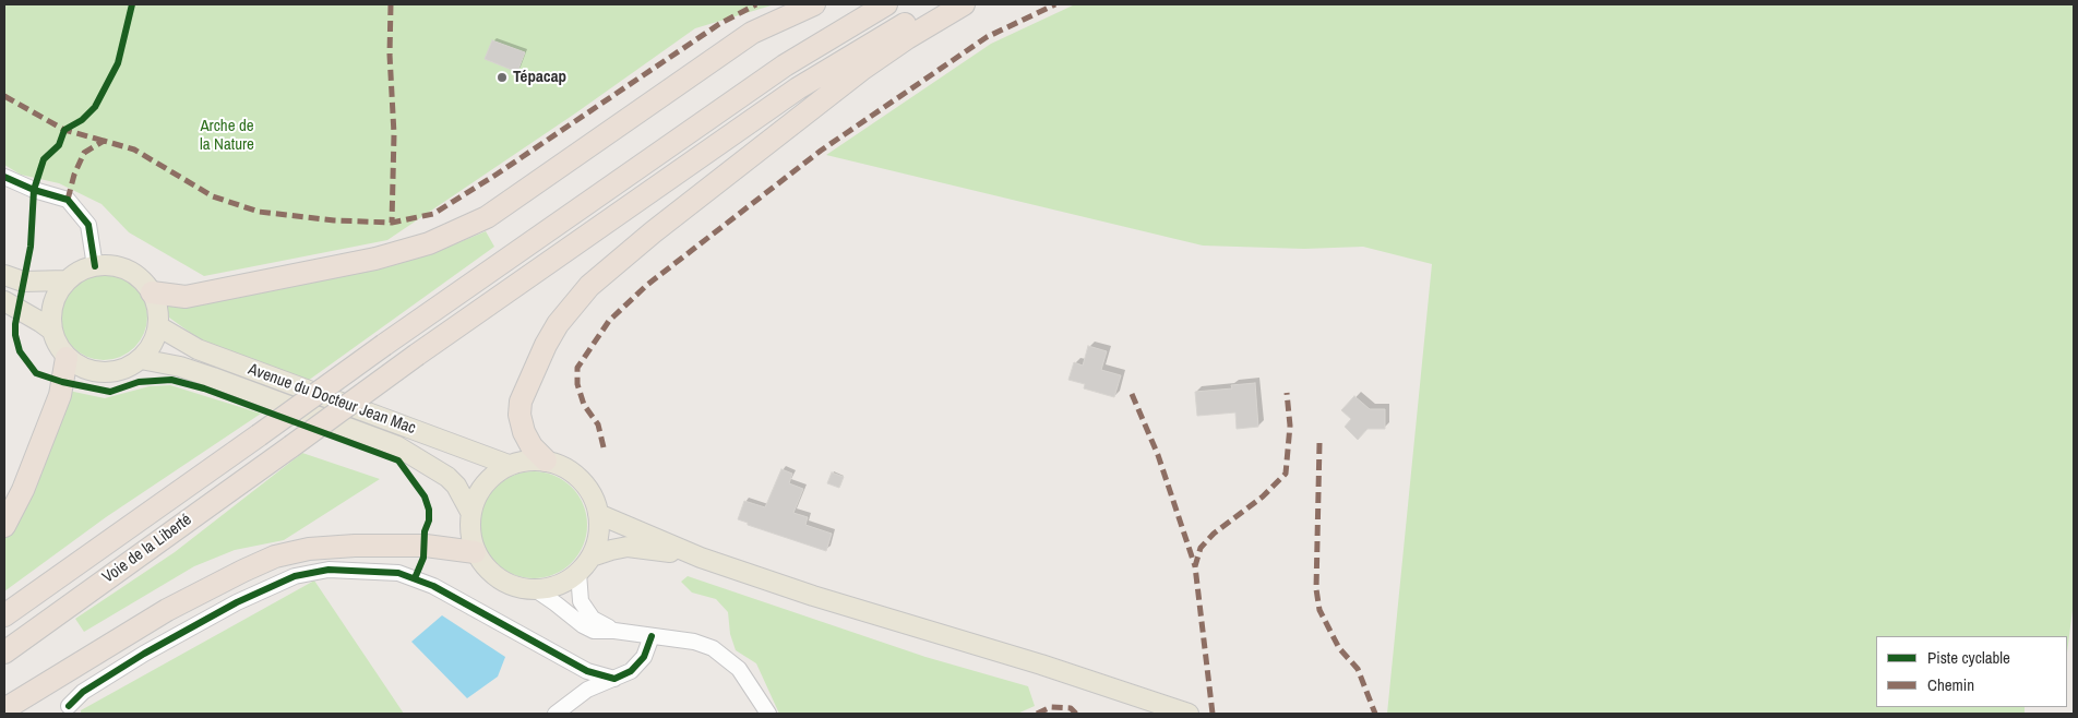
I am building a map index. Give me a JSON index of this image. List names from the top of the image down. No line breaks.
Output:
{"streets":{"highway":["Voie de la Liberté"],"main road":["Avenue du Docteur Jean Mac"]},"parks":["Arche de la Nature"],"places":["Tépacap"],"legend":["Piste cyclable","Chemin"]}
